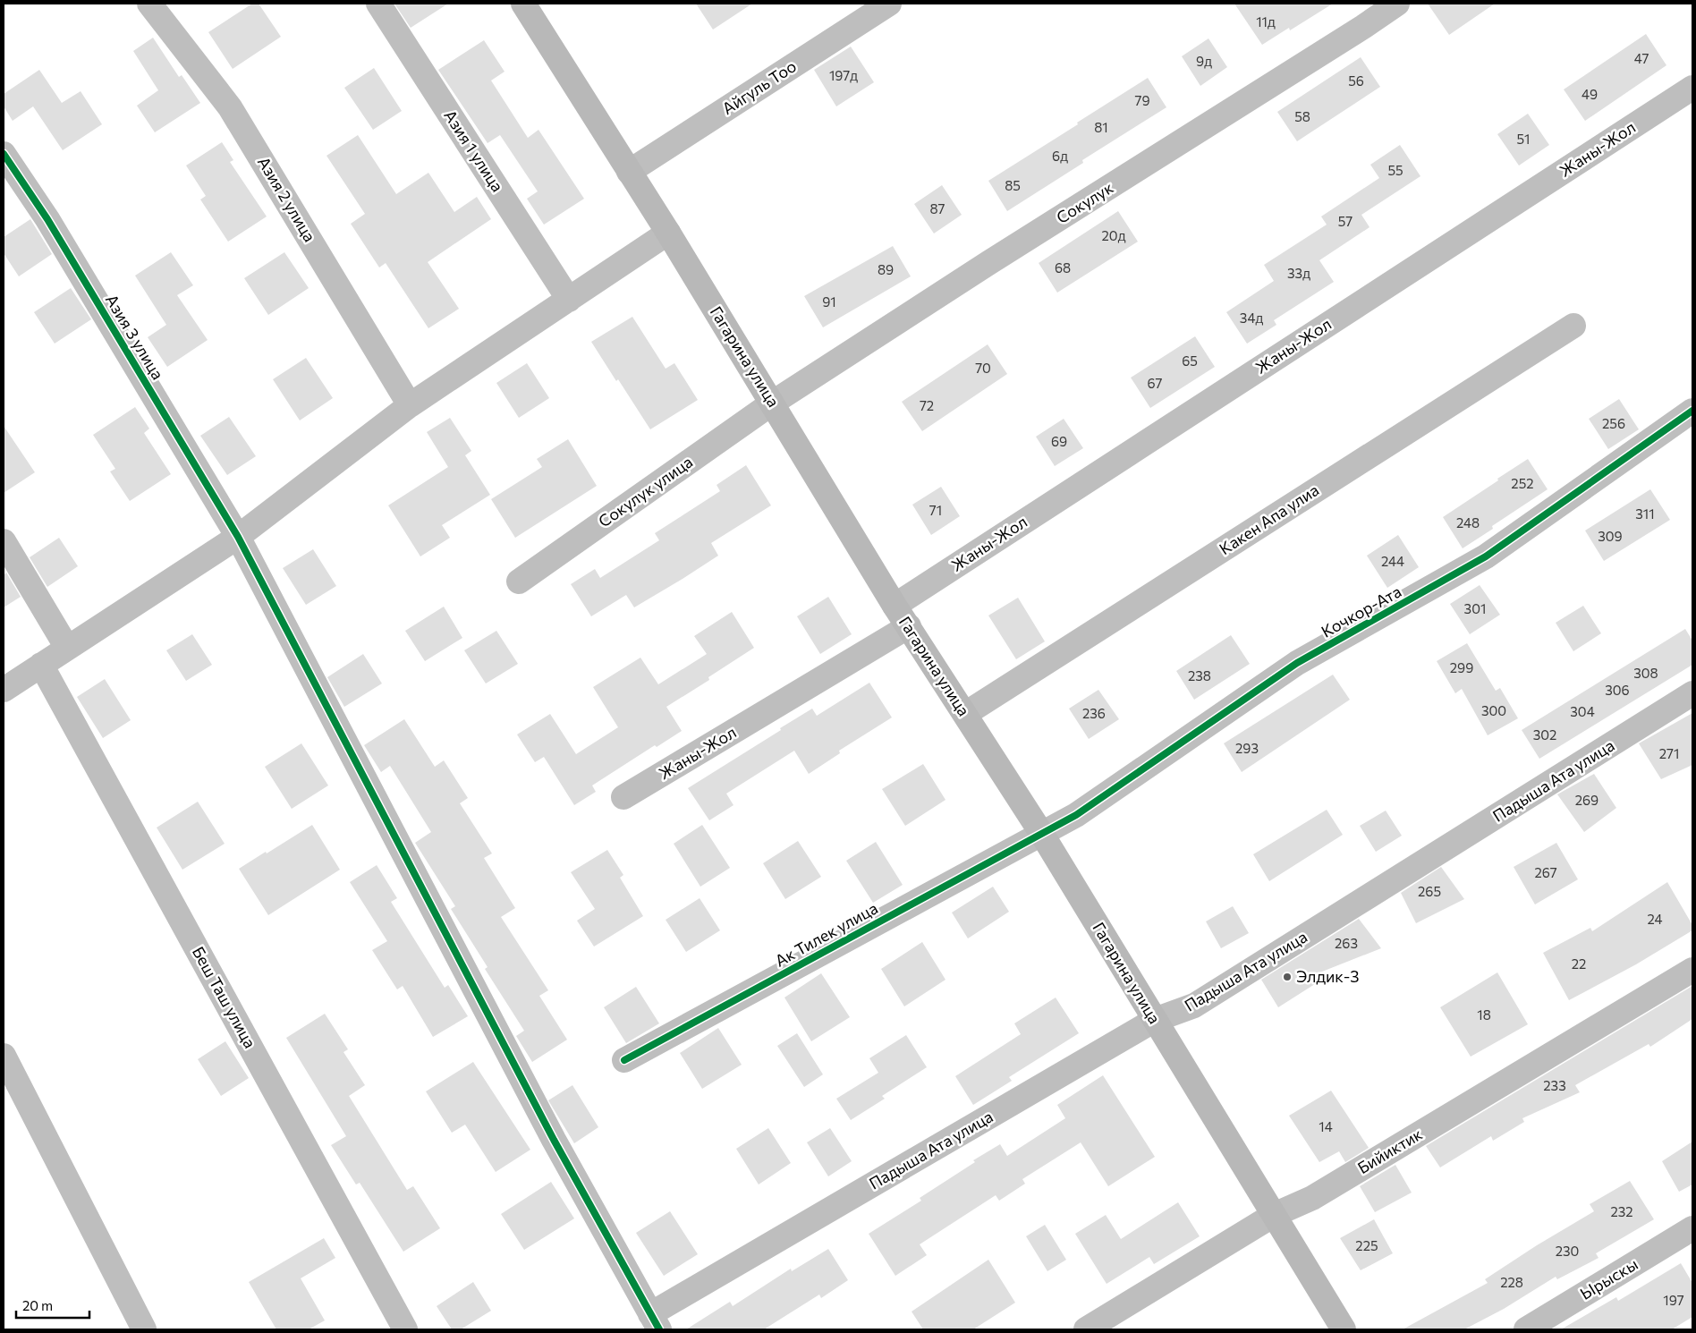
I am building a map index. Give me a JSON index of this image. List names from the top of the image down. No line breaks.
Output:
{"streets":{"main road":["Гагарина улица"],"street":["Айгуль Тоо","Жаны-Жол","Азия 1 улица","Азия 2 улица","Сокулук","Азия 3 улица","Сокулук улица","Какен Апа улиа","Кочкор-Ата","Падыша Ата улица","Ак Тилек улица","Беш Таш улица","Бийиктик","Ырыскы"]},"crossings":[["Айгуль Тоо","Гагарина улица"],["Жаны-Жол","Гагарина улица"],["Сокулук","Гагарина улица"],["Сокулук","Сокулук улица"],["Азия 3 улица","Падыша Ата улица"],["Гагарина улица","Сокулук улица"],["Гагарина улица","Какен Апа улиа"],["Гагарина улица","Кочкор-Ата"],["Гагарина улица","Падыша Ата улица"],["Гагарина улица","Ак Тилек улица"],["Гагарина улица","Бийиктик"],["Кочкор-Ата","Ак Тилек улица"]],"places":["Элдик-3"],"house_numbers":["11д","47","9д","197д","56","49","79","58","81","51","6д","55","85","87","57","20д","68","89","33д","91","34д","65","70","67","72","256","69","252","71","311","248","309","244","301","299","308","238","306","300","304","236","302","293","271","269","267","265","24","263","22","18","233","14","232","225","230","228","197"],"scale_bar":"20 m"}
